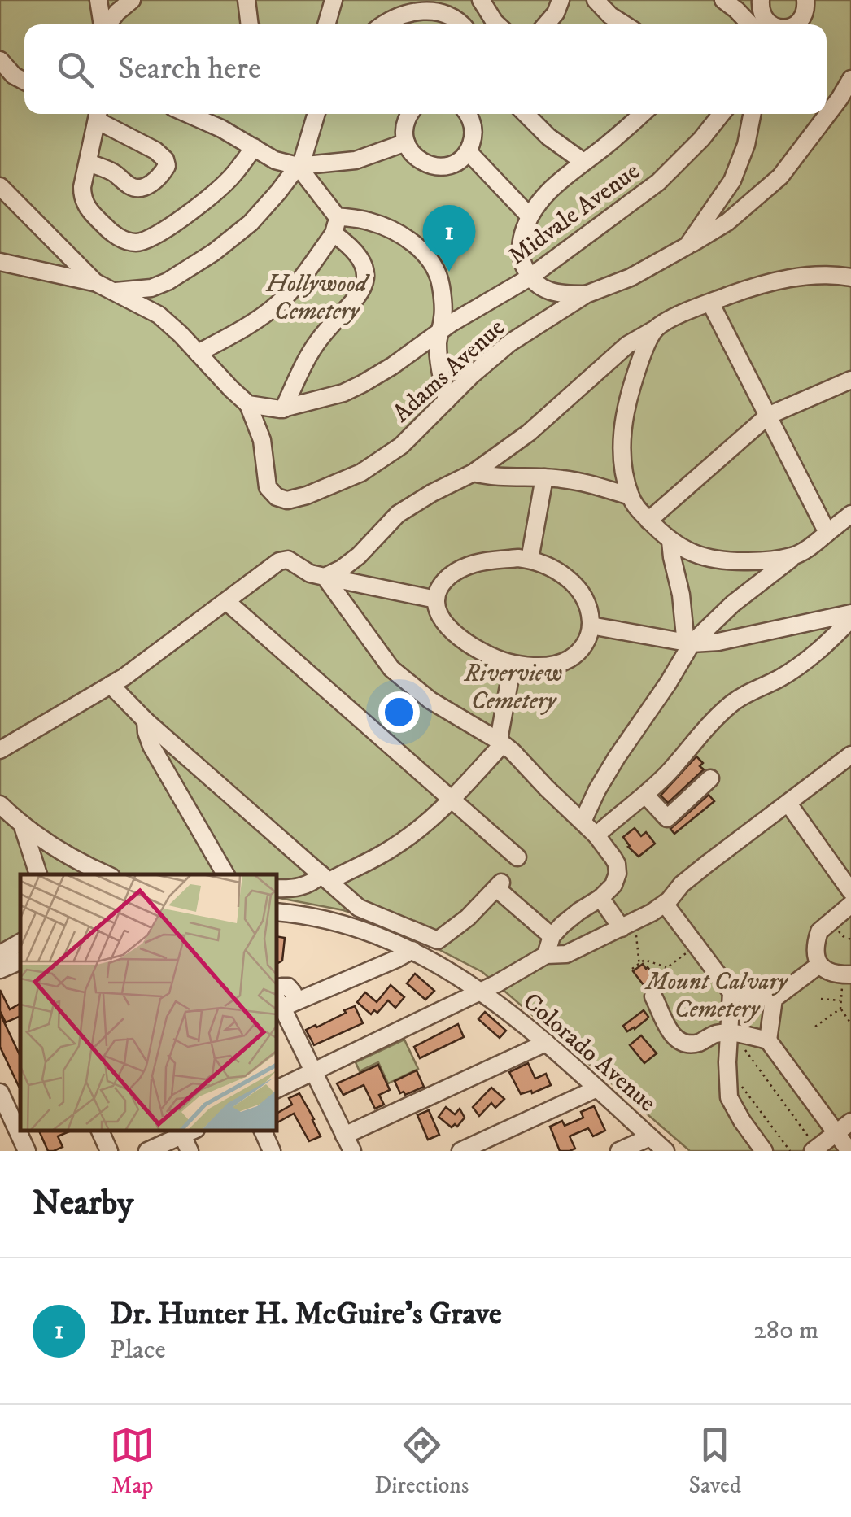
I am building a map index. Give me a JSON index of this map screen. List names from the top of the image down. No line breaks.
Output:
{"streets":{"street":["Midvale Avenue","Adams Avenue","Colorado Avenue"]},"crossings":[["Midvale Avenue","Adams Avenue"]],"parks":["Hollywood Cemetery","Riverview Cemetery","Mount Calvary Cemetery"],"page":{"search":"Search here","pins":"1","heading":"Nearby","list":[{"mark":"1","name":"Dr. Hunter H. McGuire's Grave","note":"Place","value":"280 m"}],"nav":["Map","Directions","Saved"]}}
